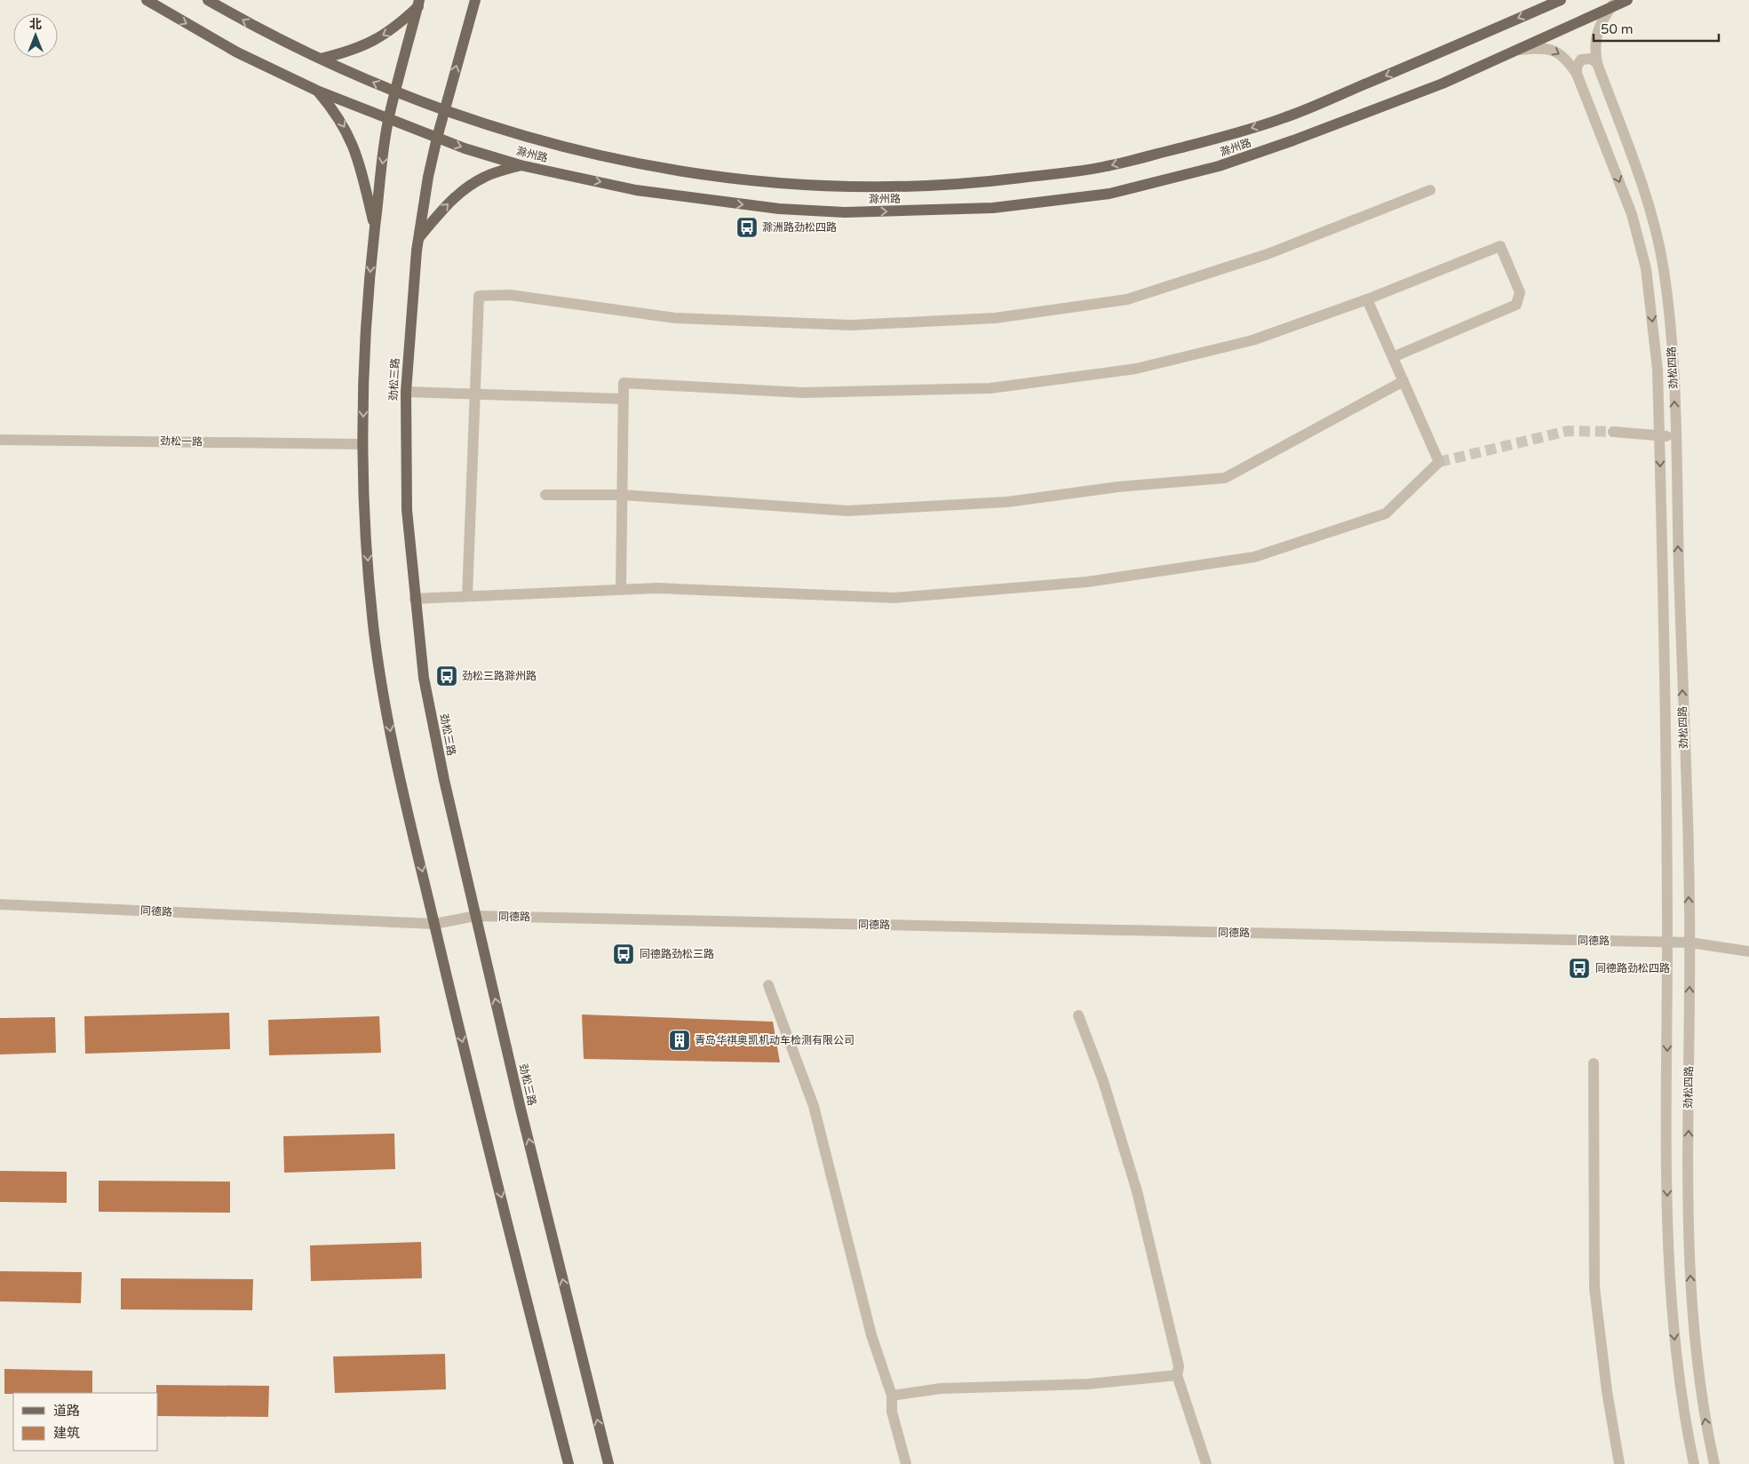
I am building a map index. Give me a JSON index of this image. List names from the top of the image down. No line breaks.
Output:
{"streets":{"main road":["滁州路","劲松三路"],"street":["劲松四路","劲松一路","同德路"]},"crossings":[["滁州路","劲松四路"],["滁州路","劲松三路"],["劲松四路","同德路"],["劲松三路","同德路"]],"places":{"bus stop":["滁洲路劲松四路","劲松三路滁州路","同德路劲松三路","同德路劲松四路"],"building":["青岛华祺奥凯机动车检测有限公司"]},"legend":["道路","建筑"],"scale_bar":"50 m","north":"top"}
